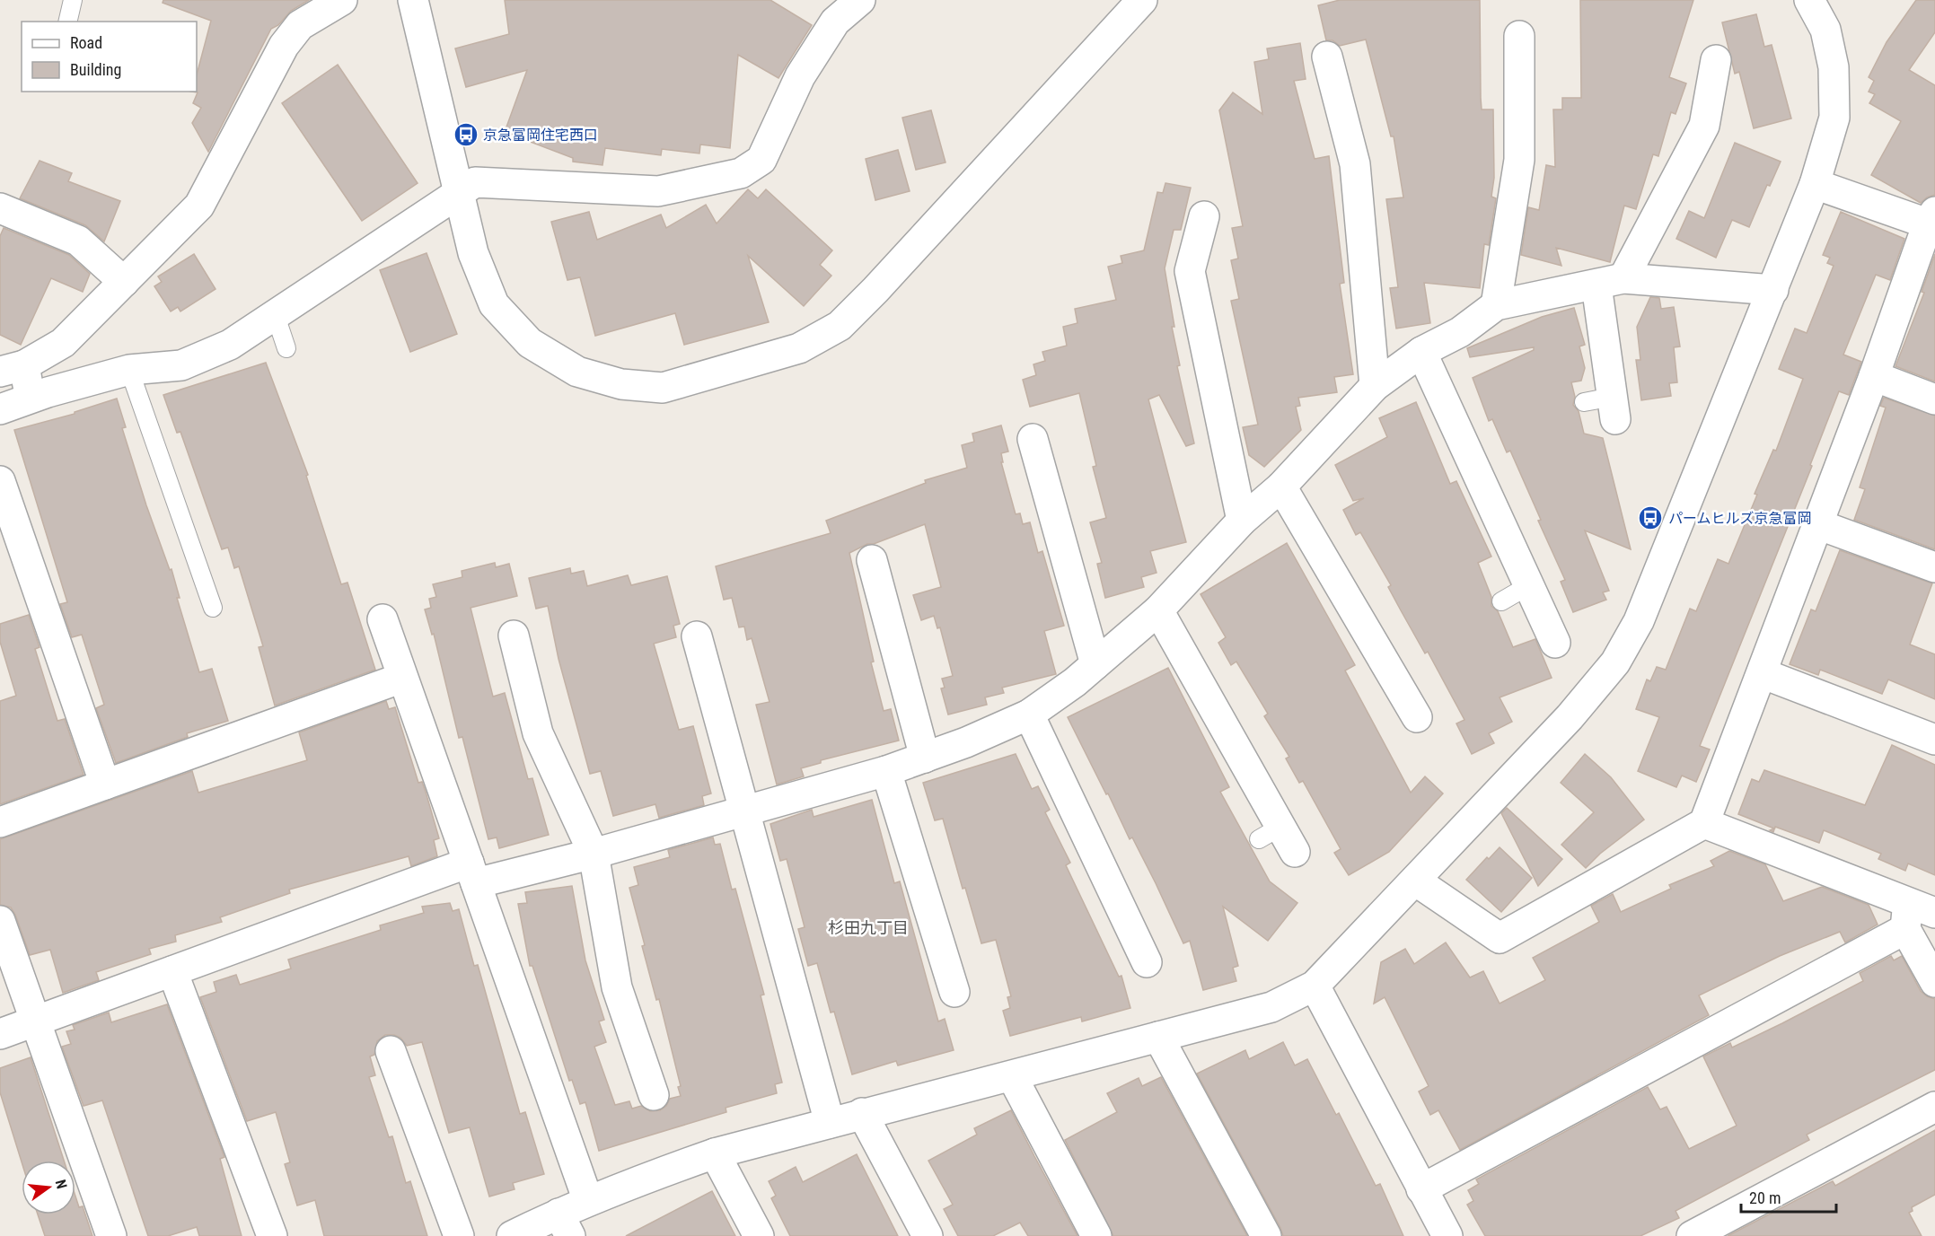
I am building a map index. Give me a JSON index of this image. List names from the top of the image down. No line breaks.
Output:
{"districts":["杉田九丁目"],"places":{"bus stop":["京急富岡住宅西口","パームヒルズ京急富岡"]},"legend":["Road","Building"],"scale_bar":"20 m","north":"right"}
